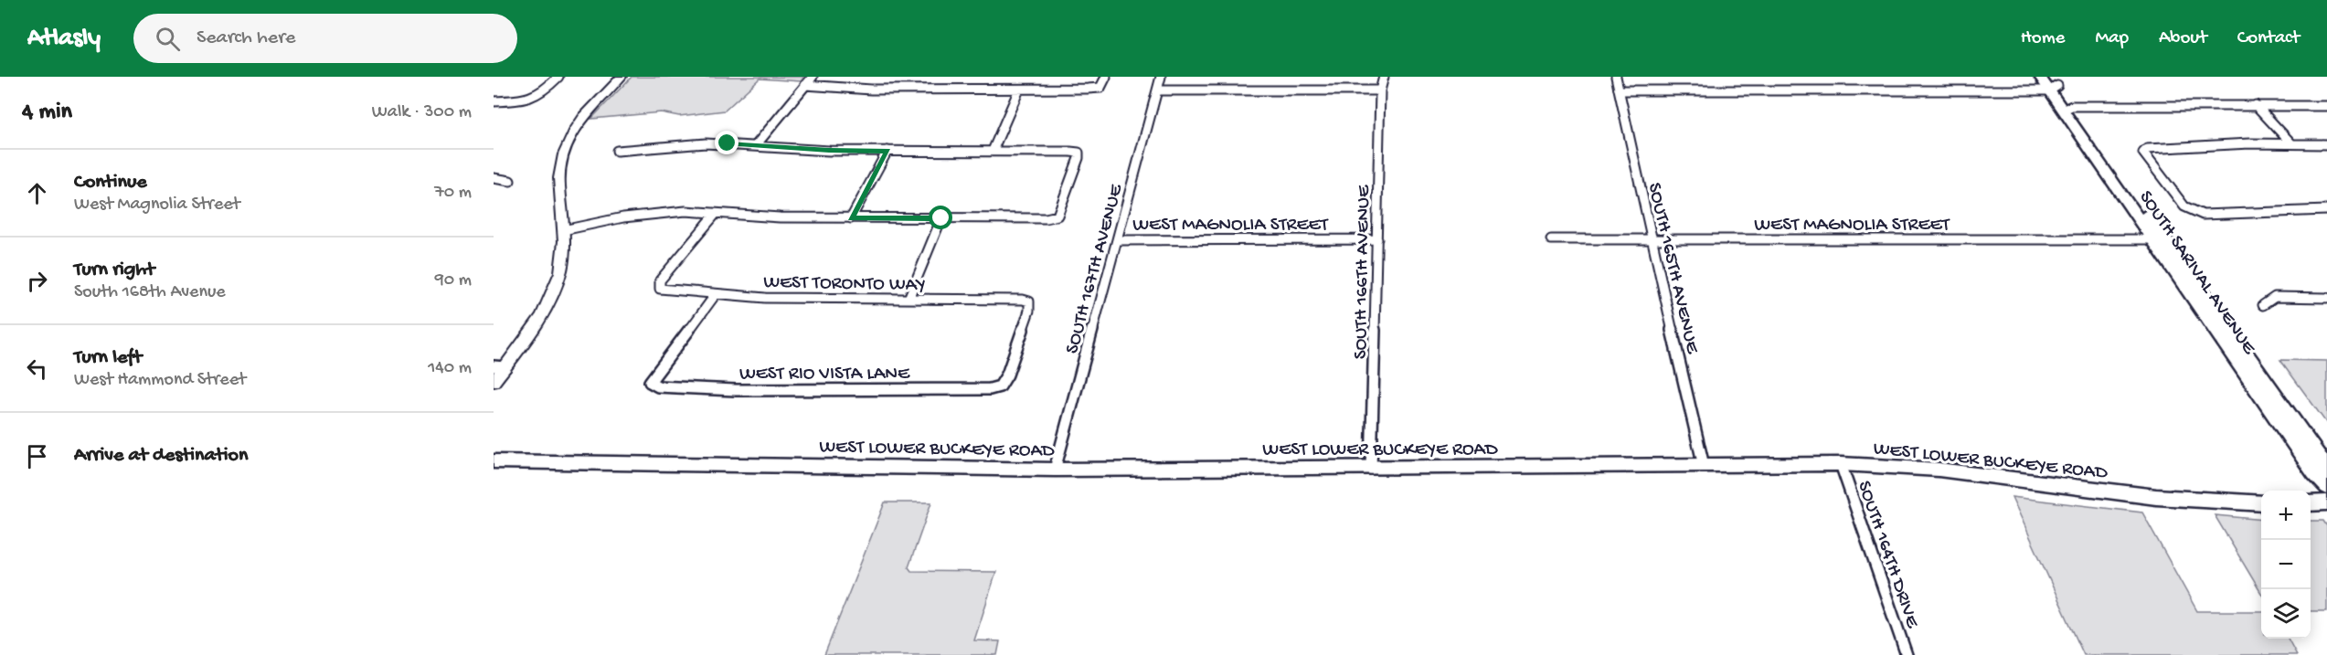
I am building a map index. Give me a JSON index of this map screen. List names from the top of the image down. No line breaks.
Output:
{"streets":{"main road":["SOUTH SARIVAL AVENUE","WEST LOWER BUCKEYE ROAD"],"street":["WEST MAGNOLIA STREET","SOUTH 165TH AVENUE","SOUTH 167TH AVENUE","SOUTH 166TH AVENUE","WEST TORONTO WAY","WEST RIO VISTA LANE","SOUTH 164TH DRIVE"]},"crossings":[["WEST MAGNOLIA STREET","SOUTH 165TH AVENUE"],["WEST MAGNOLIA STREET","SOUTH 167TH AVENUE"],["WEST MAGNOLIA STREET","SOUTH SARIVAL AVENUE"],["WEST MAGNOLIA STREET","SOUTH 166TH AVENUE"],["SOUTH 165TH AVENUE","WEST LOWER BUCKEYE ROAD"],["SOUTH 167TH AVENUE","WEST LOWER BUCKEYE ROAD"],["SOUTH 166TH AVENUE","WEST LOWER BUCKEYE ROAD"],["WEST TORONTO WAY","WEST RIO VISTA LANE"],["WEST LOWER BUCKEYE ROAD","SOUTH 164TH DRIVE"]],"page":{"header":"Atlasly","search":"Search here","nav":["Home","Map","About","Contact"],"heading":["4 min","Walk · 300 m"],"list":[["Continue","West Magnolia Street","70 m"],["Turn right","South 168th Avenue","90 m"],["Turn left","West Hammond Street","140 m"],"Arrive at destination"],"map_buttons":["+","−"]}}
